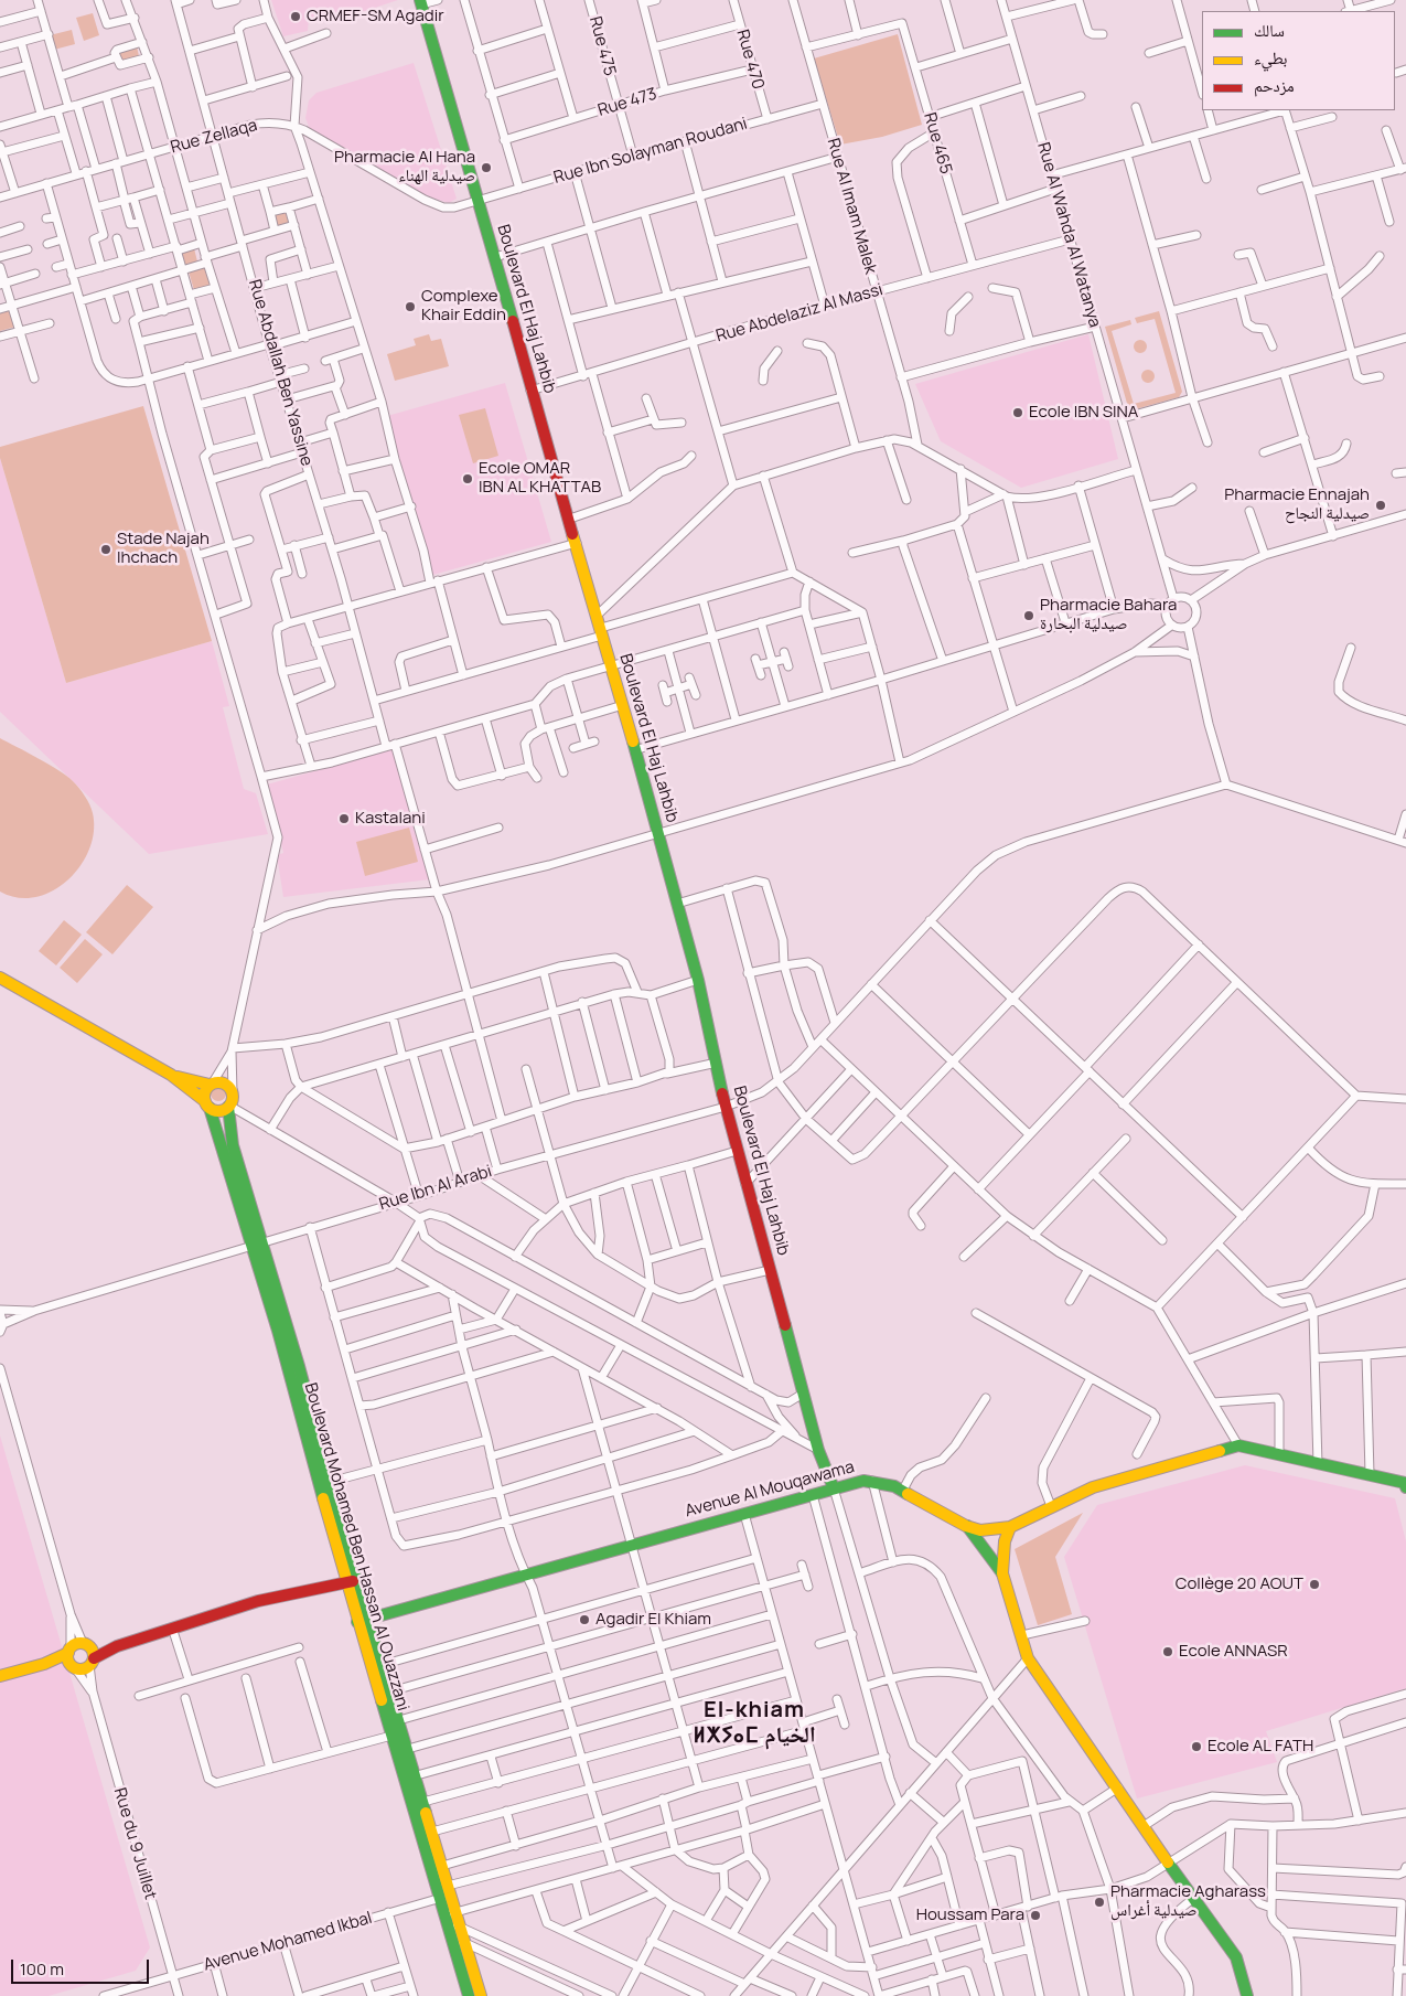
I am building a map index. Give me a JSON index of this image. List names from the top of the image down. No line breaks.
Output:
{"streets":{"street":["Rue 475","Rue 470","Rue 473","Rue Zellaqa","Rue 465","Rue Ibn Solayman Roudani","Rue Al Imam Malek","Rue Al Wahda Al Watanya","Boulevard El Haj Lahbib","Rue Abdelaziz Al Massi","Rue Abdallah Ben Yassine","Rue Ibn Al Arabi","Avenue Al Mouqawama","Boulevard Mohamed Ben Hassan Al Ouazzani","Rue du 9 Juillet","Avenue Mohamed Ikbal"]},"crossings":[["Rue 475","Rue 473"],["Rue 475","Rue Ibn Solayman Roudani"],["Rue 470","Rue 473"],["Rue 470","Rue Ibn Solayman Roudani"],["Rue Zellaqa","Rue Ibn Solayman Roudani"],["Rue Zellaqa","Boulevard El Haj Lahbib"],["Rue Zellaqa","Rue Abdallah Ben Yassine"],["Rue 465","Rue Abdelaziz Al Massi"],["Rue Ibn Solayman Roudani","Rue Al Imam Malek"],["Rue Ibn Solayman Roudani","Boulevard El Haj Lahbib"],["Rue Al Imam Malek","Rue Abdelaziz Al Massi"],["Rue Al Wahda Al Watanya","Rue Abdelaziz Al Massi"],["Boulevard El Haj Lahbib","Rue Abdelaziz Al Massi"],["Boulevard El Haj Lahbib","Rue Ibn Al Arabi"],["Boulevard El Haj Lahbib","Avenue Al Mouqawama"],["Rue Ibn Al Arabi","Boulevard Mohamed Ben Hassan Al Ouazzani"],["Avenue Al Mouqawama","Boulevard Mohamed Ben Hassan Al Ouazzani"],["Boulevard Mohamed Ben Hassan Al Ouazzani","Avenue Mohamed Ikbal"],["Rue du 9 Juillet","Avenue Mohamed Ikbal"]],"districts":["El-khiam ⵍⵅⵢⴰⵎ الخيام"],"places":["CRMEF-SM Agadir","Pharmacie Al Hana صيدلية الهناء","Complexe Khair Eddin","Ecole IBN SINA","Ecole OMAR IBN AL KHATTAB","Pharmacie Ennajah صيدلية النجاح","Stade Najah Ihchach","Pharmacie Bahara صيدلية البحارة","Kastalani","Collège 20 AOUT","Agadir El Khiam","Ecole ANNASR","Ecole AL FATH","Pharmacie Agharass صيدلية أغراس","Houssam Para"],"legend":["سالك","بطيء","مزدحم"],"scale_bar":"100 m"}
